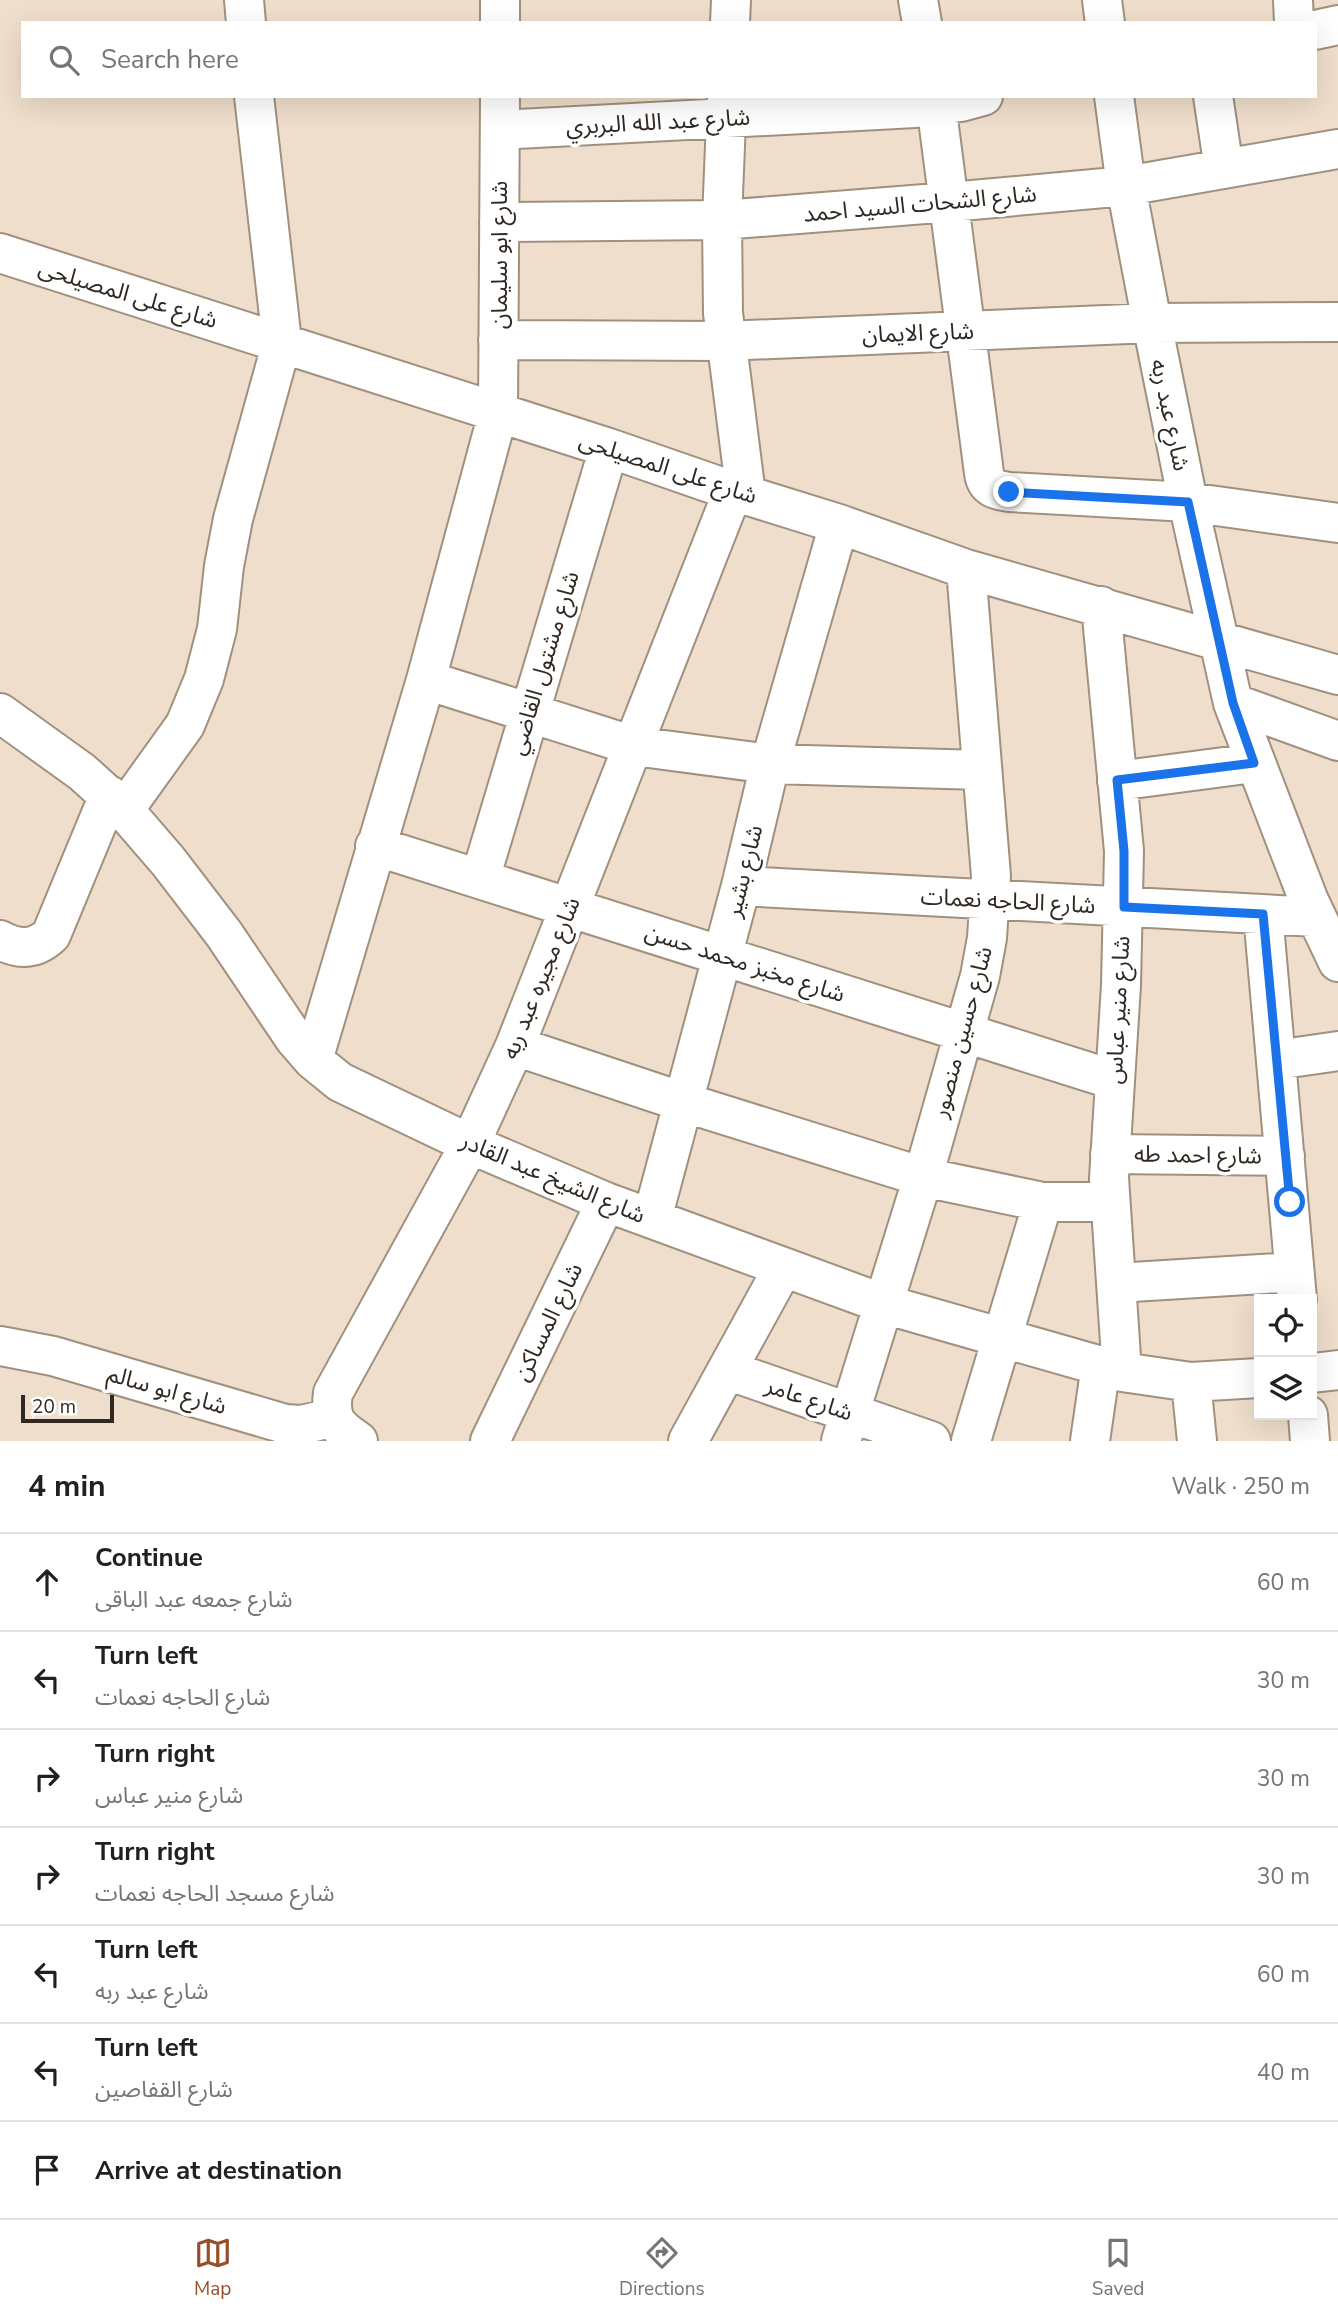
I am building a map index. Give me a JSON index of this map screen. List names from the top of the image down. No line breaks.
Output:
{"streets":{"street":["شارع عبد الله البربري","شارع الشحات السيد احمد","شارع ابو سليمان","شارع على المصيلحى","شارع الايمان","شارع عبد ربه","شارع مشتول القاضي","شارع بشير","شارع الحاجه نعمات","شارع مخبز محمد حسن","شارع مجيره عبد ربه","شارع منير عباس","شارع حسين منصور","شارع احمد طه","شارع الشيخ عبد القادر","شارع المساكن","شارع ابو سالم","شارع عامر"]},"crossings":[["شارع عبد الله البربري","شارع ابو سليمان"],["شارع الشحات السيد احمد","شارع ابو سليمان"],["شارع الشحات السيد احمد","شارع عبد ربه"],["شارع ابو سليمان","شارع على المصيلحى"],["شارع ابو سليمان","شارع الايمان"],["شارع ابو سليمان","شارع مخبز محمد حسن"],["شارع ابو سليمان","شارع الشيخ عبد القادر"],["شارع على المصيلحى","شارع عبد ربه"],["شارع على المصيلحى","شارع مشتول القاضي"],["شارع على المصيلحى","شارع بشير"],["شارع على المصيلحى","شارع مجيره عبد ربه"],["شارع على المصيلحى","شارع منير عباس"],["شارع على المصيلحى","شارع حسين منصور"],["شارع الايمان","شارع عبد ربه"],["شارع عبد ربه","شارع الحاجه نعمات"],["شارع مشتول القاضي","شارع مخبز محمد حسن"],["شارع بشير","شارع الحاجه نعمات"],["شارع بشير","شارع مخبز محمد حسن"],["شارع بشير","شارع الشيخ عبد القادر"],["شارع الحاجه نعمات","شارع منير عباس"],["شارع الحاجه نعمات","شارع حسين منصور"],["شارع مخبز محمد حسن","شارع مجيره عبد ربه"],["شارع مخبز محمد حسن","شارع منير عباس"],["شارع مخبز محمد حسن","شارع حسين منصور"],["شارع مجيره عبد ربه","شارع الشيخ عبد القادر"],["شارع مجيره عبد ربه","شارع ابو سالم"],["شارع منير عباس","شارع احمد طه"],["شارع منير عباس","شارع الشيخ عبد القادر"],["شارع حسين منصور","شارع الشيخ عبد القادر"],["شارع حسين منصور","شارع عامر"],["شارع الشيخ عبد القادر","شارع المساكن"]],"scale_bar":"20 m","page":{"search":"Search here","scale":"20 m","heading":["4 min","Walk · 250 m"],"list":[["Continue","شارع جمعه عبد الباقى","60 m"],["Turn left","شارع الحاجه نعمات","30 m"],["Turn right","شارع منير عباس","30 m"],["Turn right","شارع مسجد الحاجه نعمات","30 m"],["Turn left","شارع عبد ربه","60 m"],["Turn left","شارع القفاصين","40 m"],"Arrive at destination"],"nav":["Map","Directions","Saved"]}}
